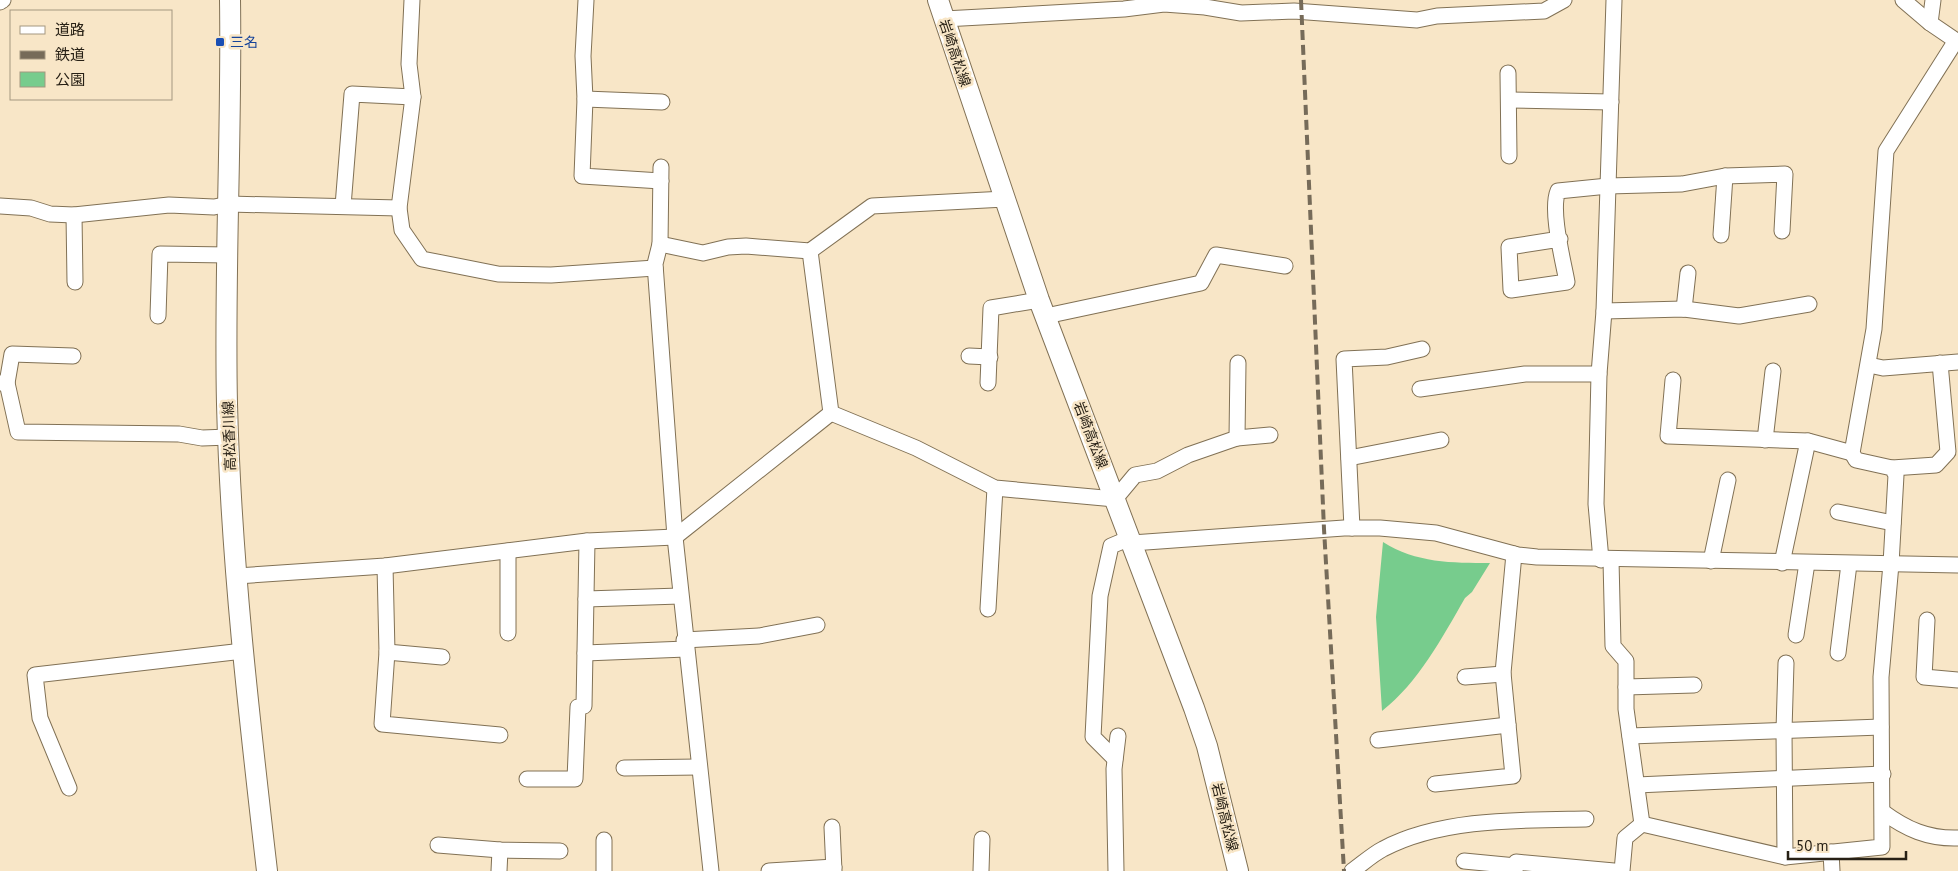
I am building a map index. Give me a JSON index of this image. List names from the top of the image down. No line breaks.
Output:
{"streets":{"main road":["岩崎高松線","高松香川線"]},"places":{"transit":["三名"]},"legend":["道路","鉄道","公園"],"scale_bar":"50 m"}
